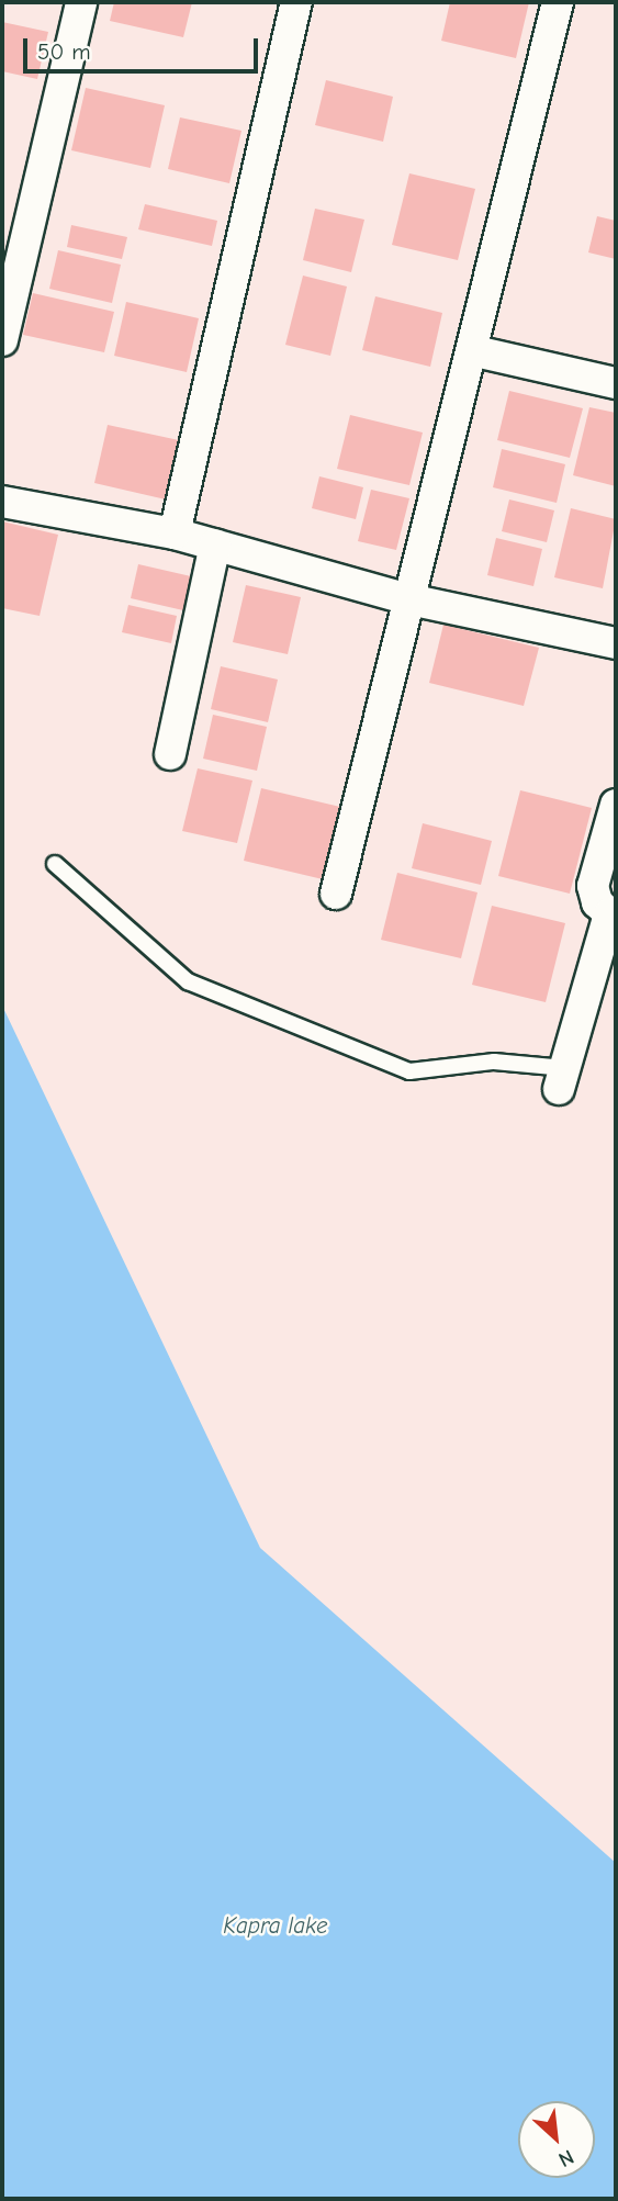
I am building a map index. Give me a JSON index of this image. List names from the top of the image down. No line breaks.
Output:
{"water":["Kapra lake"],"scale_bar":"50 m","north":"bottom right"}
